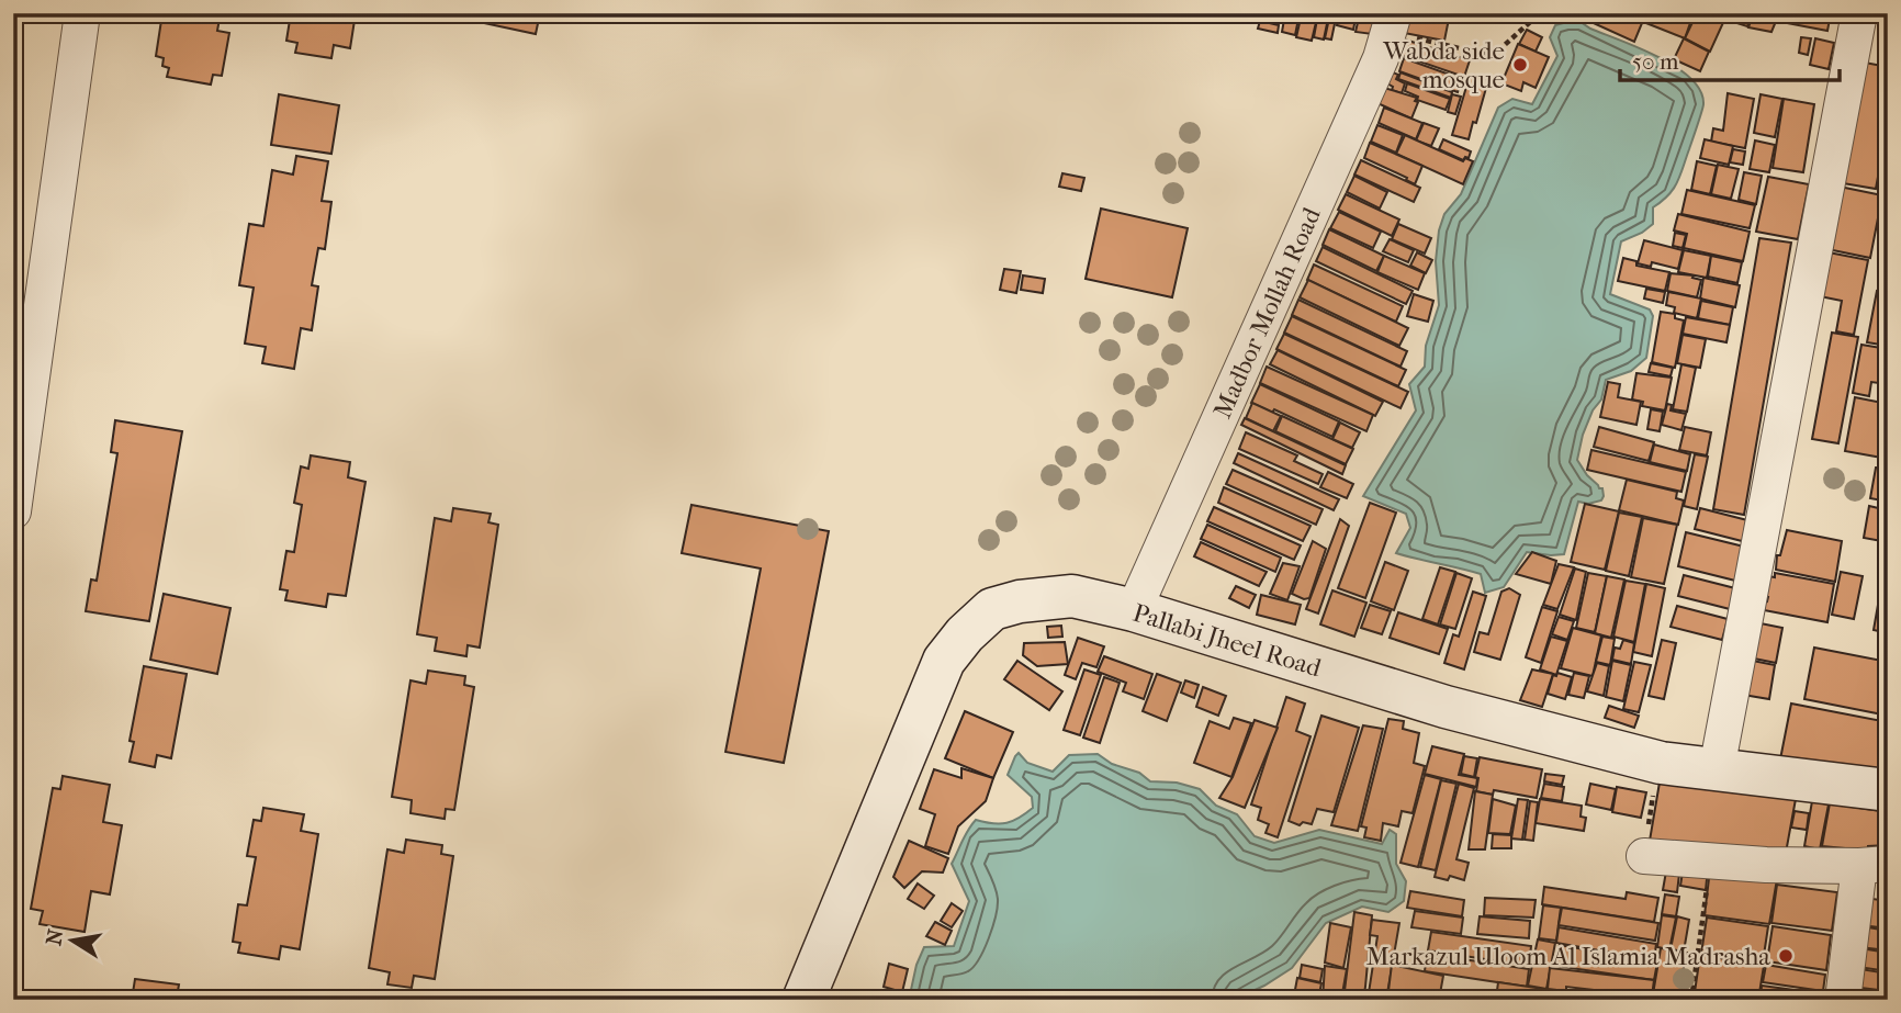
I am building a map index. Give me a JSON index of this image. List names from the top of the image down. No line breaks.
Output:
{"streets":{"street":["Madbor Mollah Road","Pallabi Jheel Road"]},"crossings":[["Madbor Mollah Road","Pallabi Jheel Road"]],"places":["Wabda side mosque","Markazul Uloom Al Islamia Madrasha"],"scale_bar":"50 m","north":"left"}
